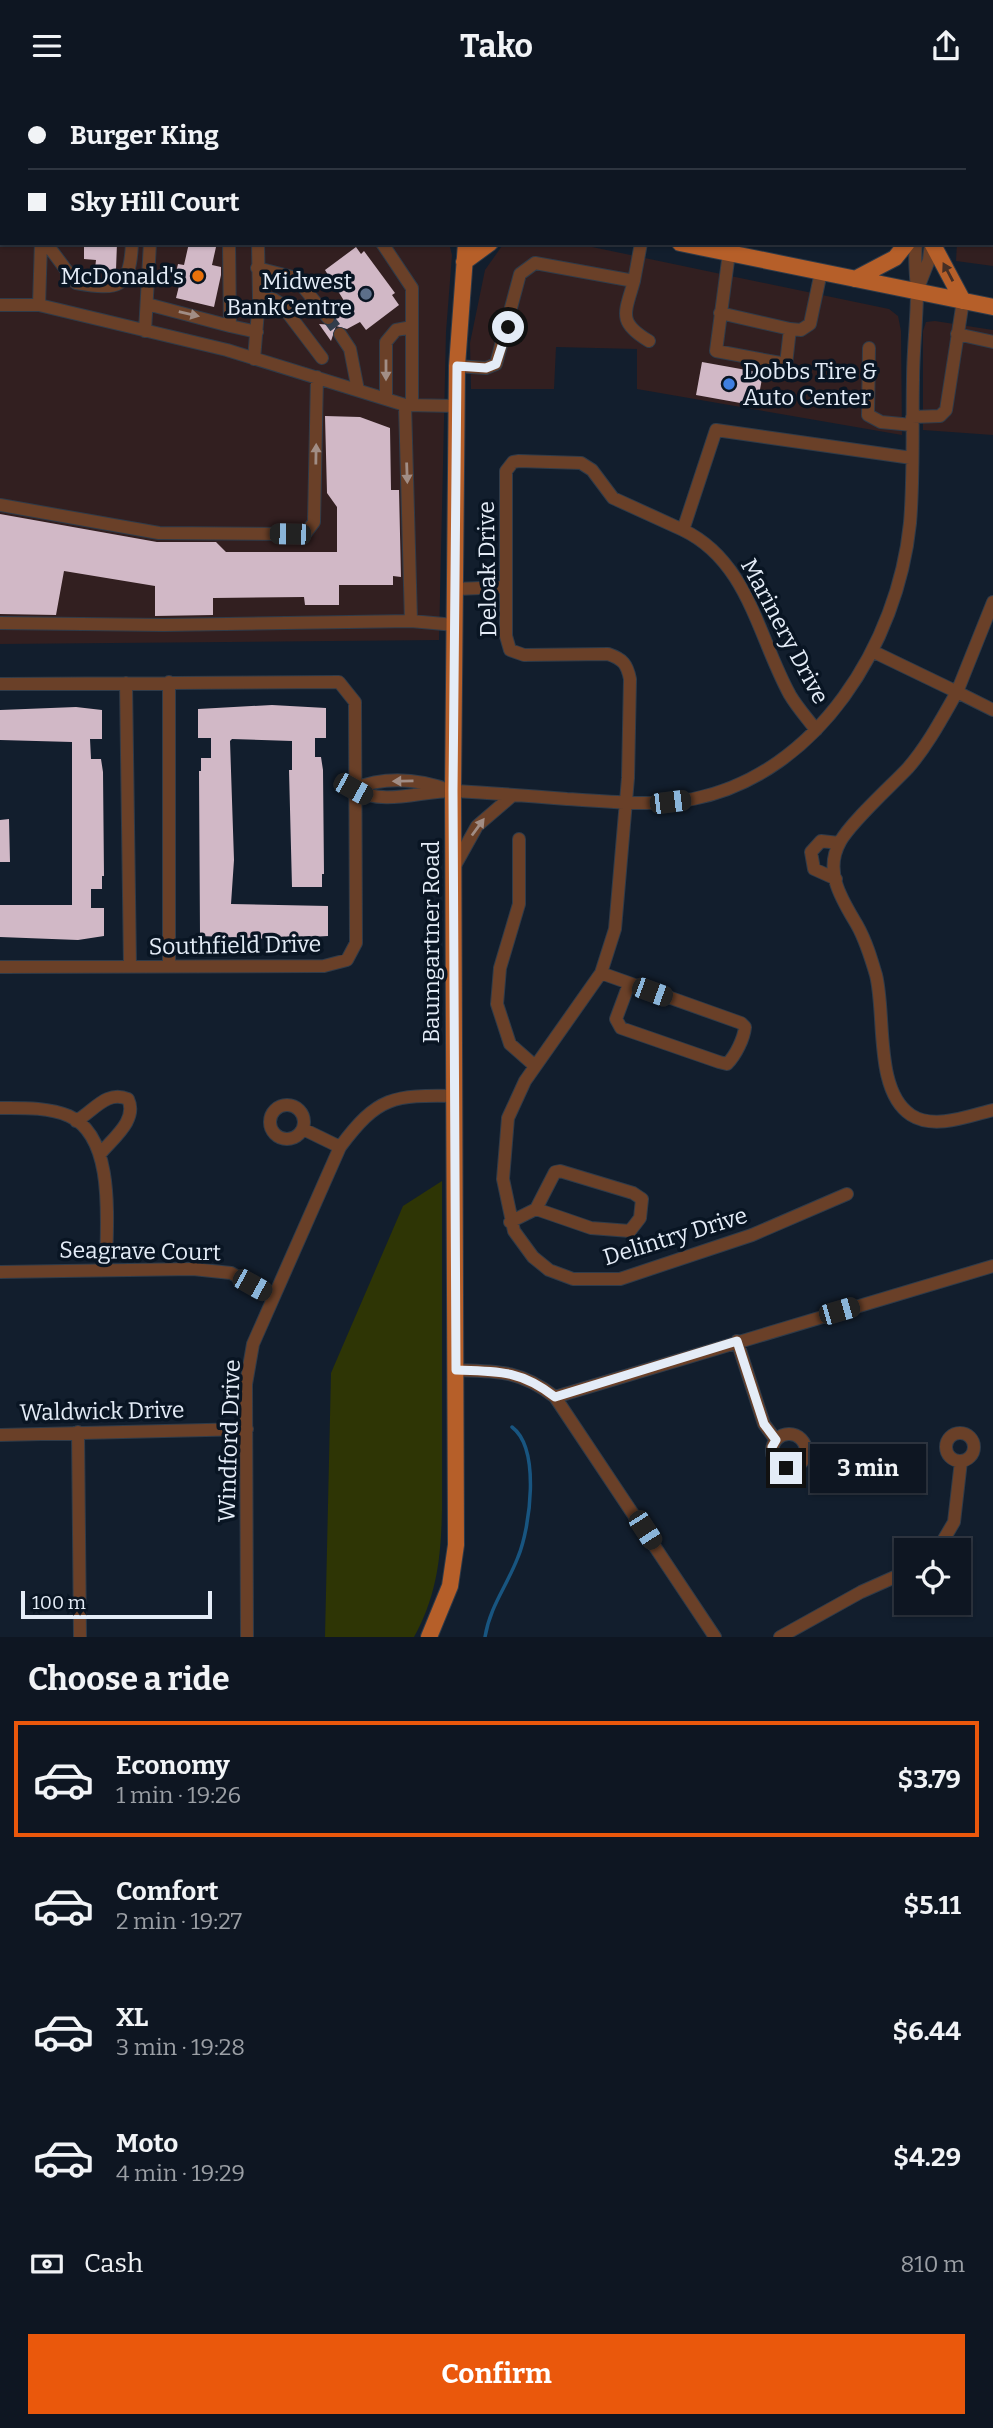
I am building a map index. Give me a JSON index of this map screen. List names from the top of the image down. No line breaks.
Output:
{"streets":{"main road":["Baumgartner Road"],"street":["Deloak Drive","Marinery Drive","Southfield Drive","Delintry Drive","Seagrave Court","Waldwick Drive","Windford Drive"]},"crossings":[["Deloak Drive","Marinery Drive"],["Deloak Drive","Delintry Drive"],["Baumgartner Road","Windford Drive"],["Seagrave Court","Windford Drive"],["Waldwick Drive","Windford Drive"]],"places":["McDonald's","Midwest BankCentre","Dobbs Tire & Auto Center"],"scale_bar":"100 m","page":{"header":"Tako","banner":["Burger King","Sky Hill Court"],"bubble":"3 min","scale":"100 m","heading":"Choose a ride","list":[{"name":"Economy","note":"1 min · 19:26","value":"$3.79"},{"name":"Comfort","note":"2 min · 19:27","value":"$5.11"},{"name":"XL","note":"3 min · 19:28","value":"$6.44"},{"name":"Moto","note":"4 min · 19:29","value":"$4.29"}],"pay":["Cash","810 m"],"buttons":"Confirm"}}
